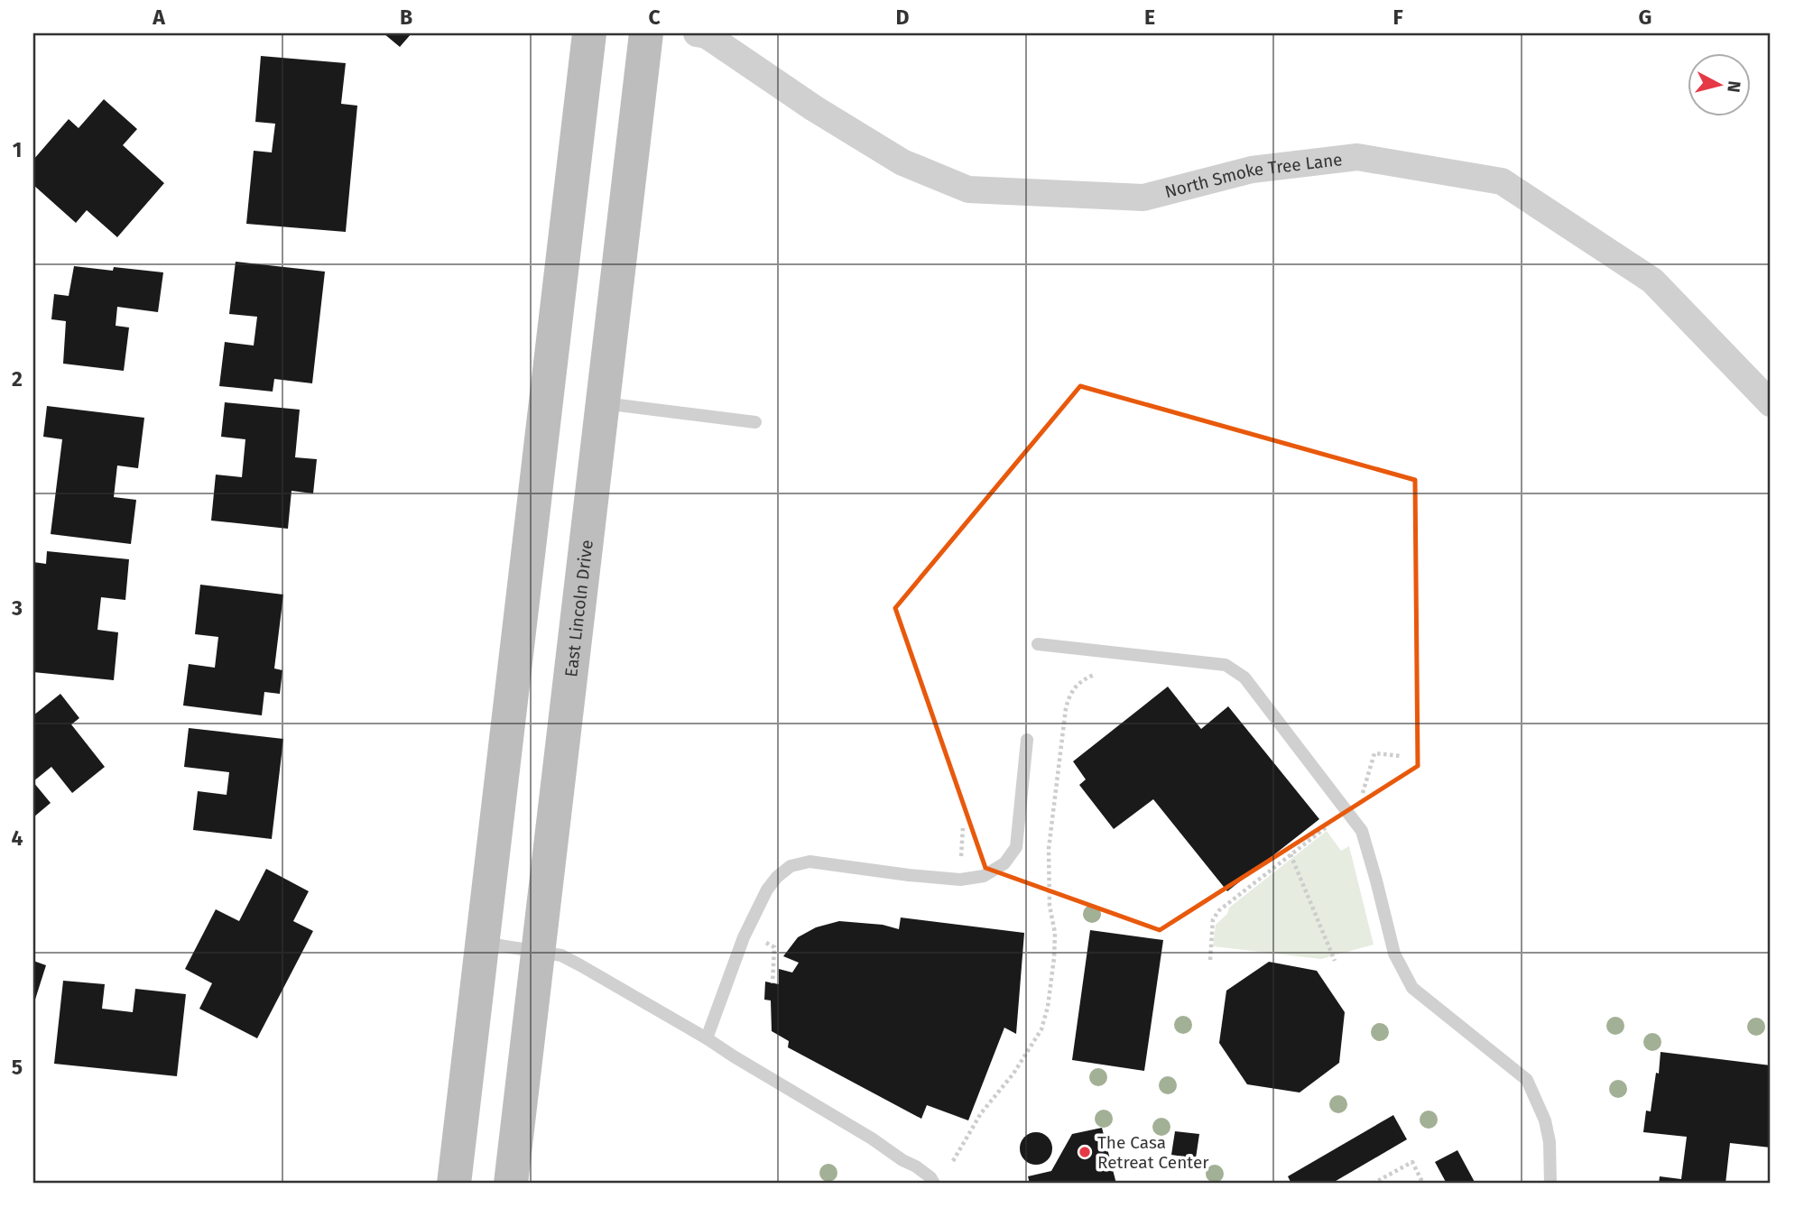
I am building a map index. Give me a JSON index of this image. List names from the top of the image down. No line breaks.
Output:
{"streets":{"main road":["East Lincoln Drive"],"street":["North Smoke Tree Lane"]},"places":["The Casa Retreat Center"],"north":"right","grid":{"columns":["A","B","C","D","E","F","G"],"rows":["1","2","3","4","5"]}}
